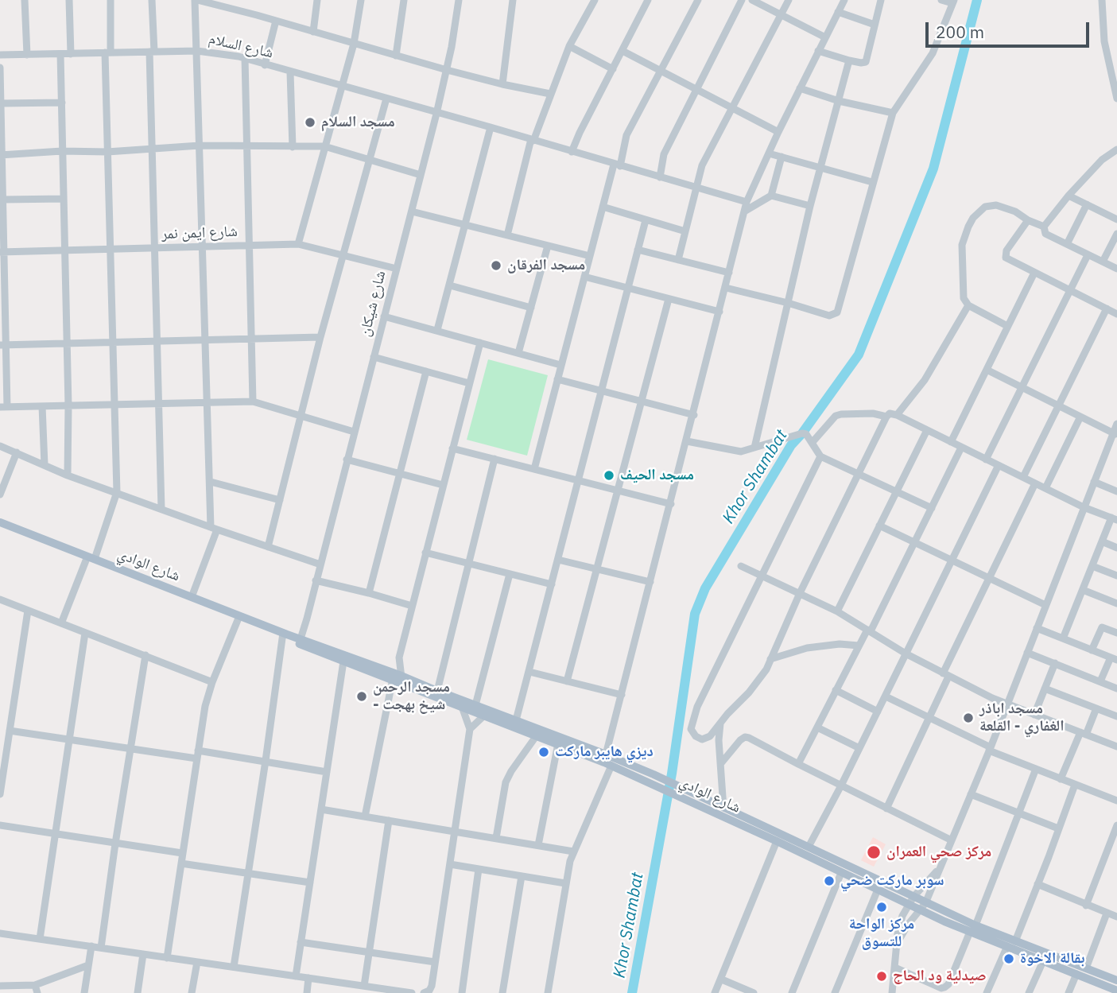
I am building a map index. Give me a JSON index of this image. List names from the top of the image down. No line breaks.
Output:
{"streets":{"main road":["شارع الوادي"],"street":["شارع السلام","شارع ايمن نمر","شارع شيكان"]},"crossings":[["شارع السلام","شارع شيكان"],["شارع ايمن نمر","شارع شيكان"],["شارع شيكان","شارع الوادي"]],"water":["Khor Shambat"],"places":["مسجد السلام","مسجد الفرقان","مسجد الحيف","مسجد الرحمن - شيخ بهجت","مسجد اباذر الغفاري - القلعة","ديزي هايبر ماركت","مركز صحي العمران","سوبر ماركت ضحي","مركز الواحة للتسوق","بقالة الاخوة","صيدلية ود الحاج"],"scale_bar":"200 m"}
